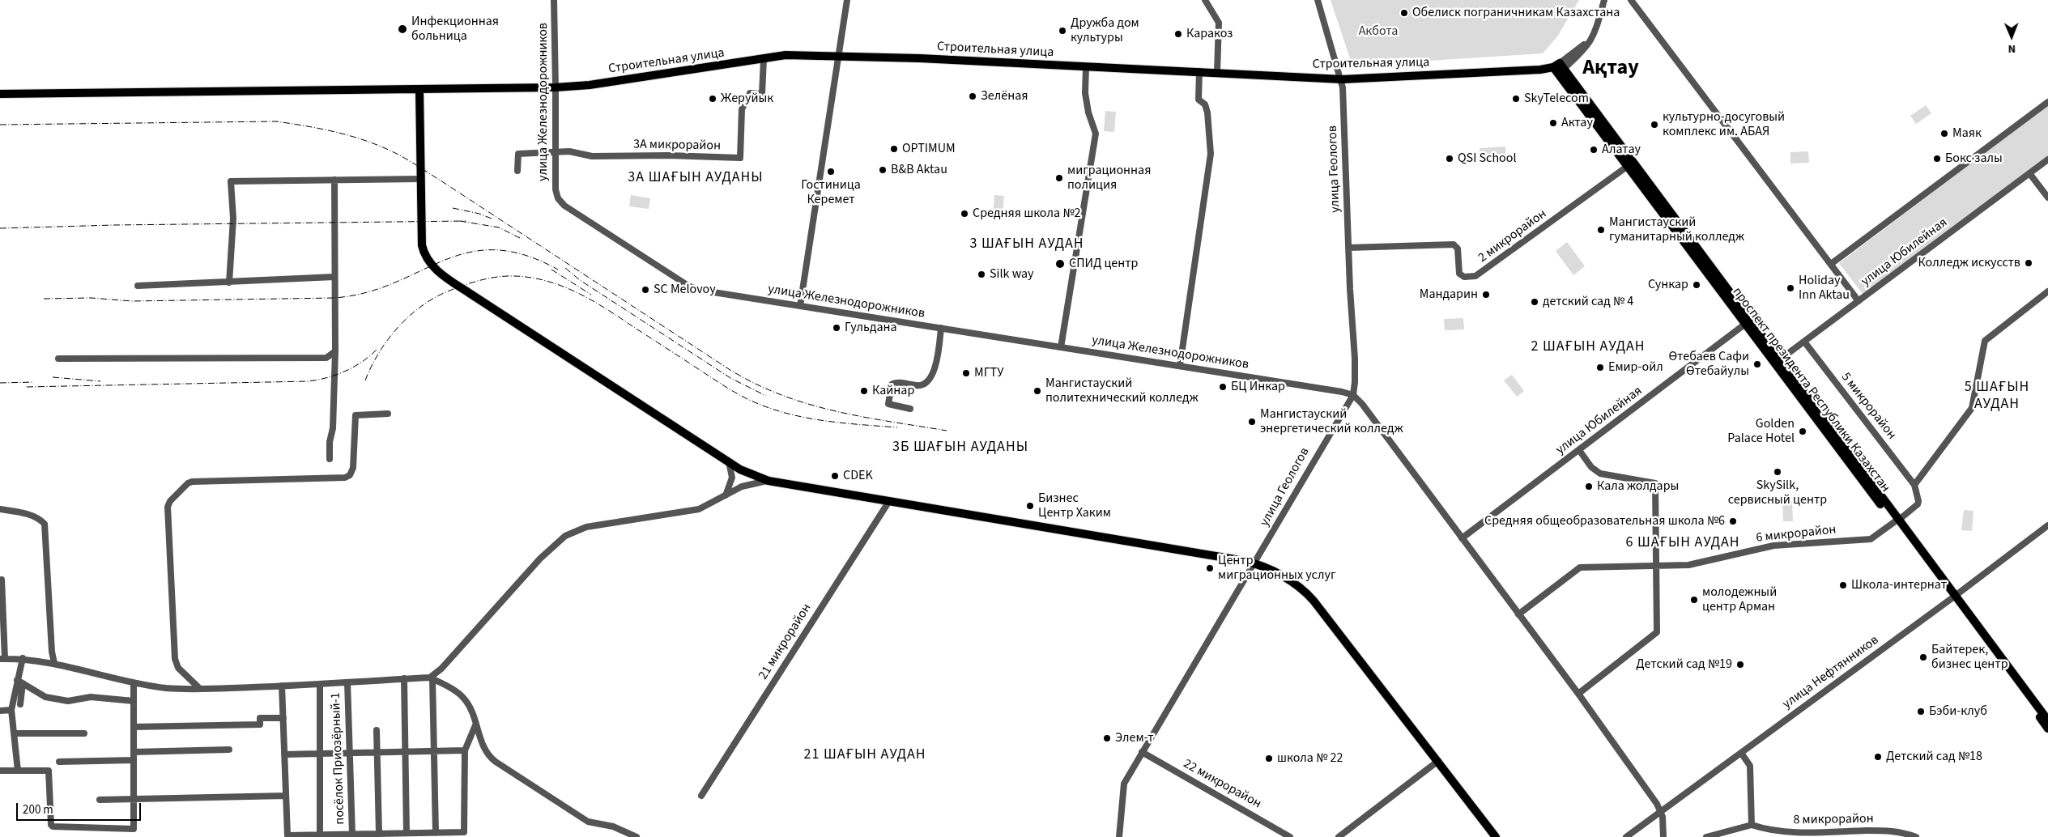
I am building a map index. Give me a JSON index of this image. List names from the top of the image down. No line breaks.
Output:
{"streets":{"main road":["Строительная улица","проспект президента Республики Казахстан"],"street":["улица Железнодорожников","3А микрорайон","улица Геологов","2 микрорайон","улица Юбилейная","5 микрорайон","6 микрорайон","21 микрорайон","улица Нефтянников","посёлок Приозёрный-1","22 микрорайон","8 микрорайон"]},"crossings":[["Строительная улица","улица Железнодорожников"],["Строительная улица","3А микрорайон"],["Строительная улица","улица Геологов"],["Строительная улица","проспект президента Республики Казахстан"],["улица Железнодорожников","3А микрорайон"],["улица Железнодорожников","улица Геологов"],["улица Геологов","2 микрорайон"],["улица Геологов","22 микрорайон"],["2 микрорайон","проспект президента Республики Казахстан"],["улица Юбилейная","проспект президента Республики Казахстан"],["улица Юбилейная","5 микрорайон"],["проспект президента Республики Казахстан","5 микрорайон"],["проспект президента Республики Казахстан","6 микрорайон"],["проспект президента Республики Казахстан","улица Нефтянников"],["5 микрорайон","6 микрорайон"]],"districts":["Ақтау","3А ШАҒЫН АУДАНЫ","3 ШАҒЫН АУДАН","2 ШАҒЫН АУДАН","5 ШАҒЫН АУДАН","3Б ШАҒЫН АУДАНЫ","6 ШАҒЫН АУДАН","21 ШАҒЫН АУДАН"],"parks":["Акбота"],"places":["Обелиск пограничникам Казахстана","Инфекционная больница","Дружба дом культуры","Каракоз","Зелёная","Жеруйык","SkyTelecom","Актау","культурно-досуговый комплекс им. АБАЯ","Маяк","OPTIMUM","Алатау","QSI School","Бокс залы","B&B Aktau","Гостиница Керемет","миграционная полиция","Средняя школа №2","Мангистауский гуманитарный колледж","Колледж искусств","СПИД центр","Silk way","Сункар","Holiday Inn Aktau","SC Melovoy","Мандарин","детский сад № 4","Гульдана","Өтебаев Сафи Өтебайулы","Емир-ойл","МГТУ","БЦ Инкар","Кайнар","Мангистауский политехнический колледж","Мангистауский энергетический колледж","Golden Palace Hotel","SkySilk, сервисный центр","CDEK","Кала жолдары","Бизнес Центр Хаким","Средняя общеобразовательная школа №6","Центр миграционных услуг","Школа-интернат","молодежный центр Арман","Байтерек, бизнес центр","Детский сад №19","Бэби-клуб","Элем-т","Детский сад №18","школа № 22"],"scale_bar":"200 m","north":"bottom"}
